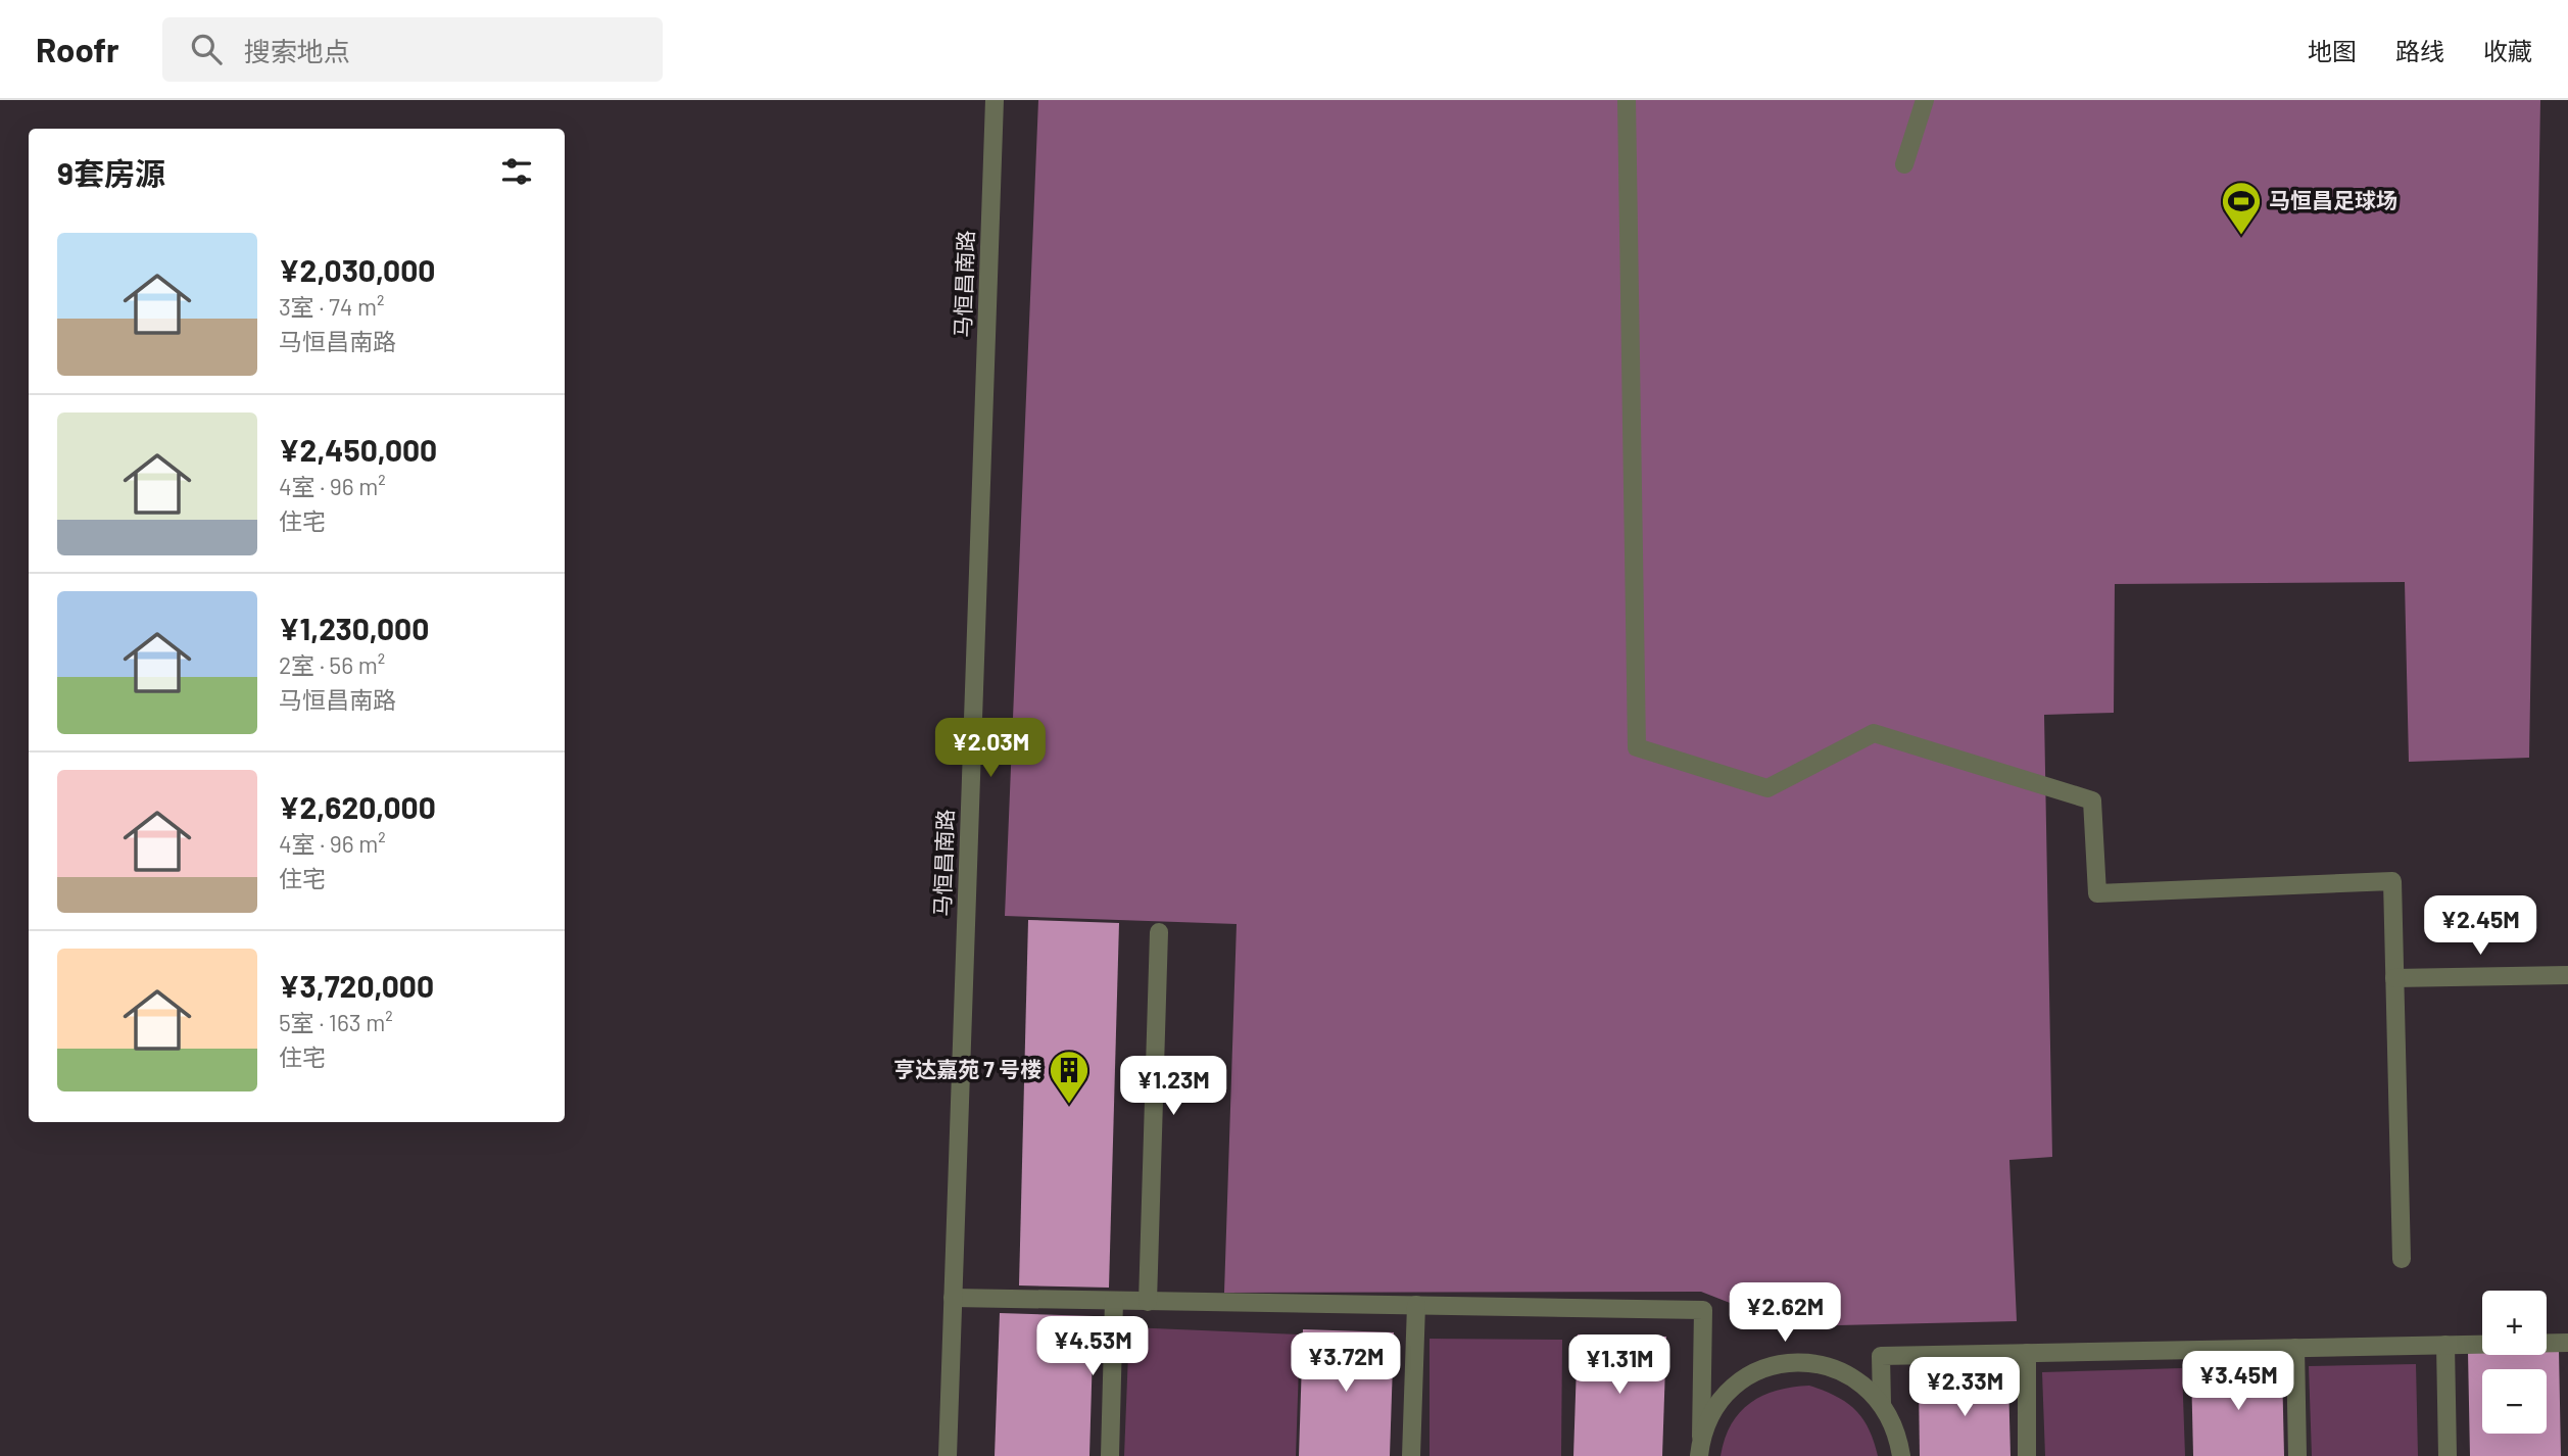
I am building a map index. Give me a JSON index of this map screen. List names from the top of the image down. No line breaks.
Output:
{"streets":{"street":["马恒昌南路"]},"places":{"sports":["马恒昌足球场"],"building":["亨达嘉苑 7 号楼"]},"page":{"header":"Roofr","search":"搜索地点","nav":["地图","路线","收藏"],"heading":"9套房源","list":[{"name":"¥2,030,000","note":"3室 · 74 m² · 马恒昌南路"},{"name":"¥2,450,000","note":"4室 · 96 m² · 住宅"},{"name":"¥1,230,000","note":"2室 · 56 m² · 马恒昌南路"},{"name":"¥2,620,000","note":"4室 · 96 m² · 住宅"},{"name":"¥3,720,000","note":"5室 · 163 m² · 住宅"}],"price":["¥2.03M","¥2.45M","¥1.23M","¥2.62M","¥4.53M","¥3.72M","¥1.31M","¥3.45M","¥2.33M"],"map_buttons":["+","−"]}}
